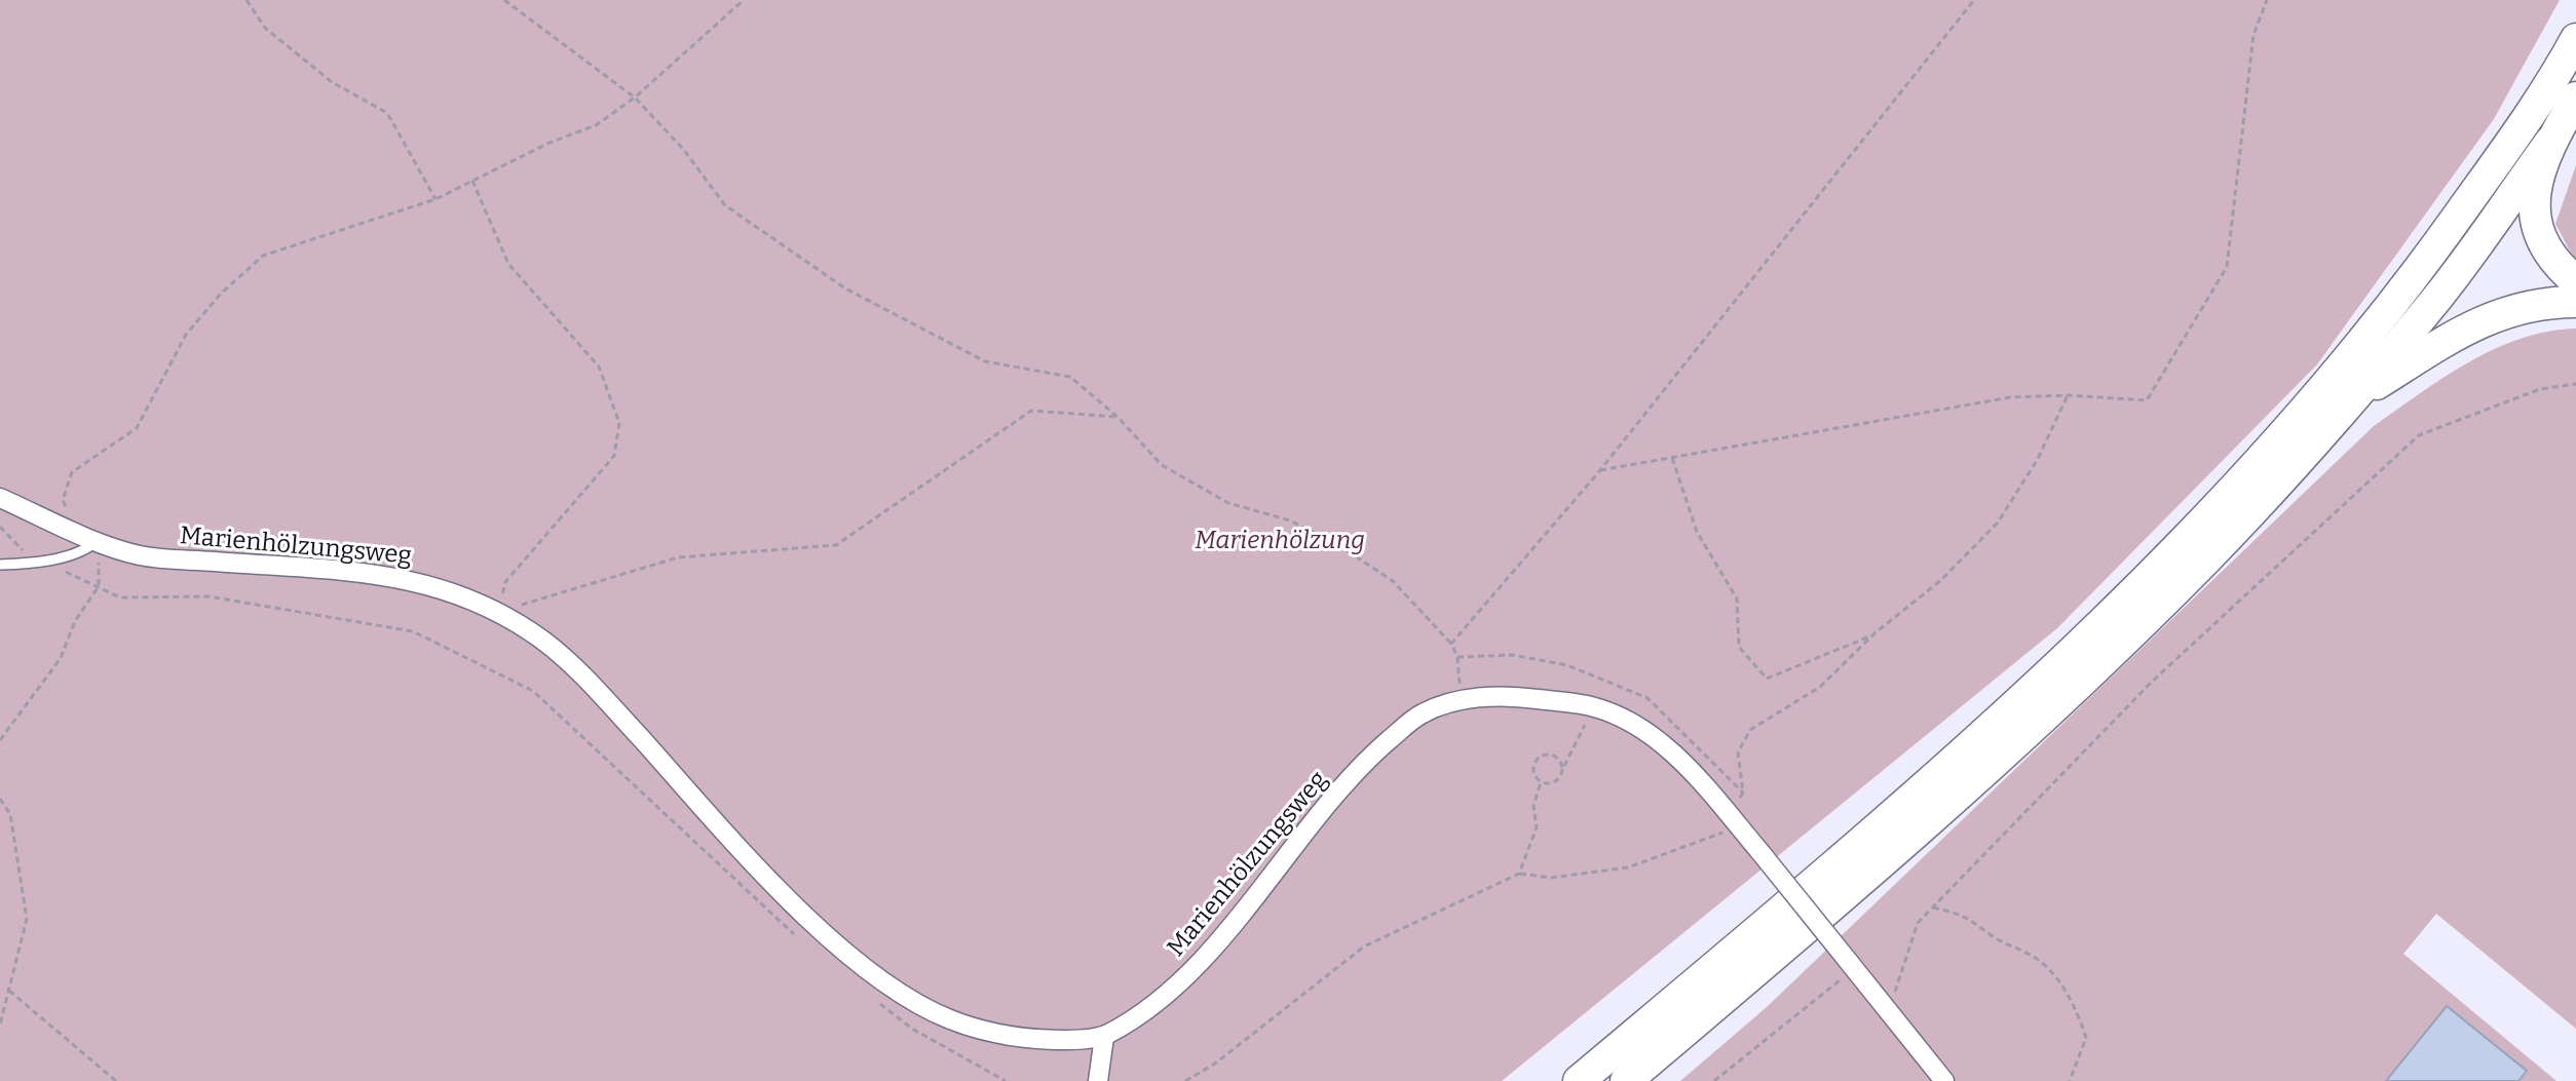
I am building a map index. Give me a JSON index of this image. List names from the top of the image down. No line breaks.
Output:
{"streets":{"street":["Marienhölzungsweg"]},"parks":["Marienhölzung"]}
